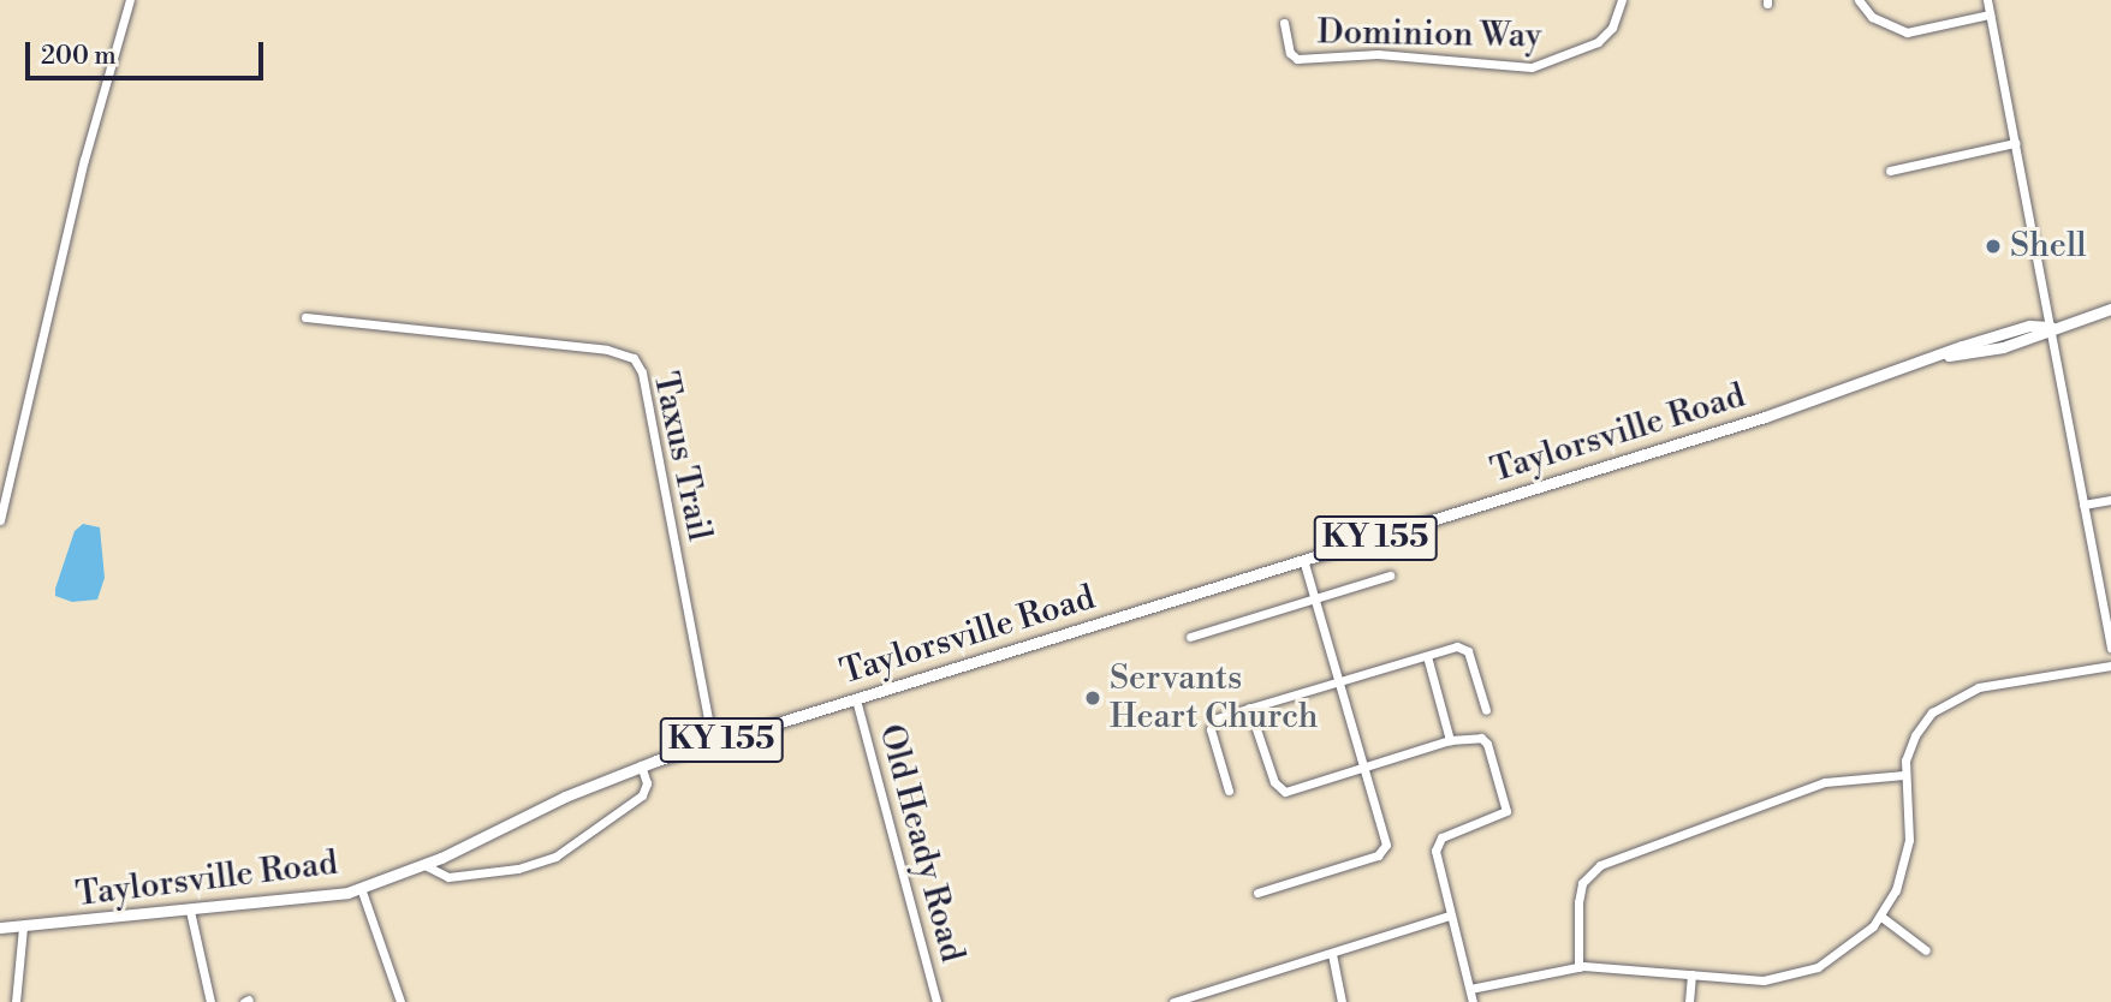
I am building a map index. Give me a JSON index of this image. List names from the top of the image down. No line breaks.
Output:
{"streets":{"main road":["Taylorsville Road","KY 155"],"street":["Dominion Way","Taxus Trail","Old Heady Road"]},"crossings":[["Taylorsville Road","Taxus Trail"],["Taylorsville Road","Old Heady Road"]],"places":["Shell","Servants Heart Church"],"scale_bar":"200 m"}
